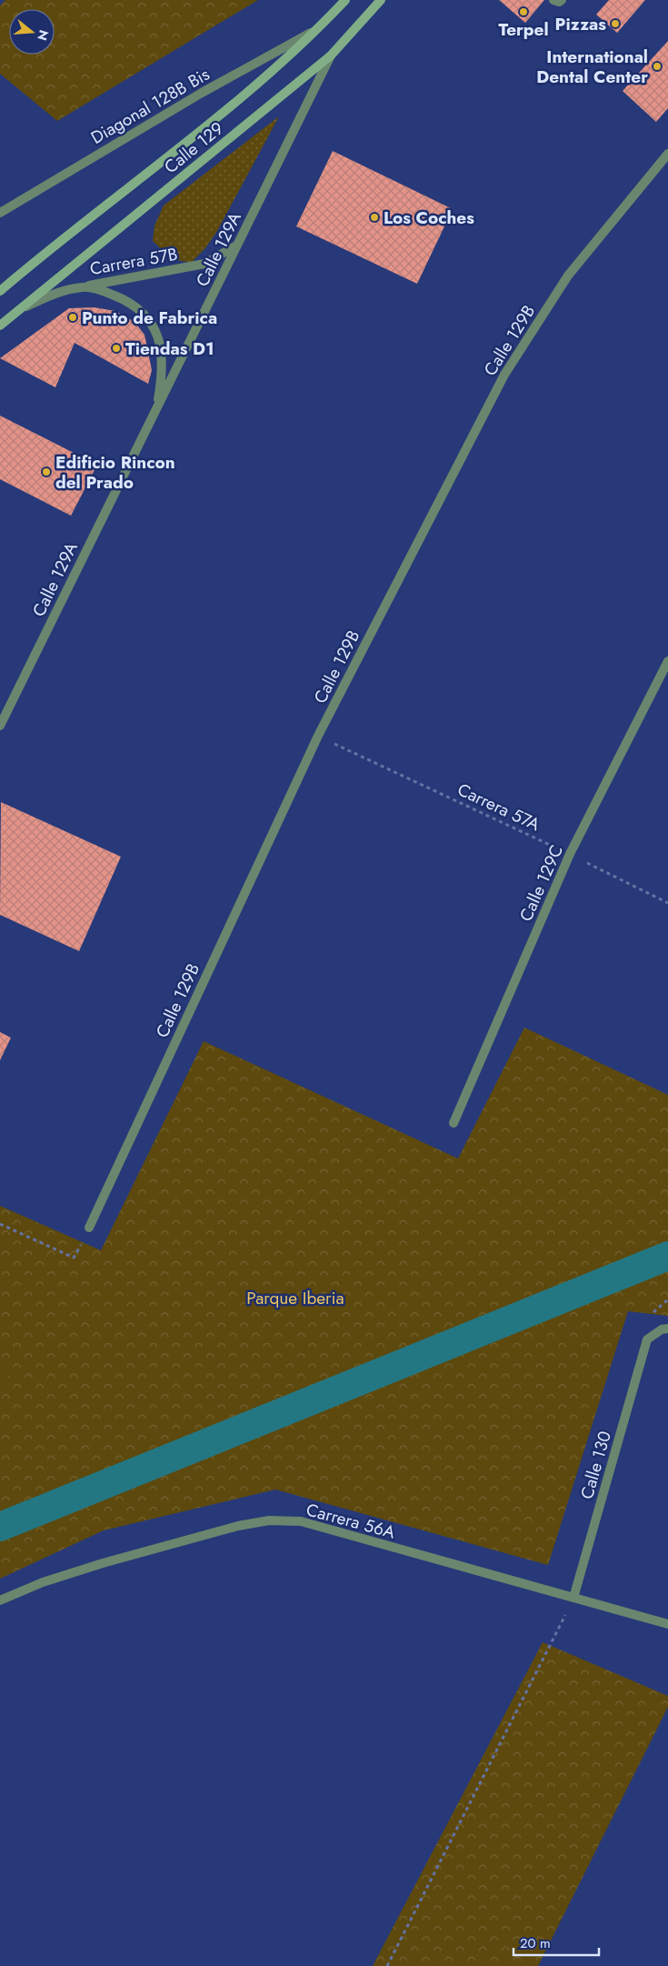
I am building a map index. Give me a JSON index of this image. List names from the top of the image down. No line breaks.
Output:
{"streets":{"main road":["Calle 129"],"street":["Diagonal 128B Bis","Calle 129A","Carrera 57B","Calle 129B","Calle 129C","Calle 130","Carrera 56A"],"path":["Carrera 57A"]},"crossings":[["Diagonal 128B Bis","Calle 129"],["Calle 129","Calle 129A"],["Calle 129","Carrera 57B"],["Calle 129A","Carrera 57B"],["Calle 129B","Carrera 57A"],["Carrera 57A","Calle 129C"],["Calle 130","Carrera 56A"]],"parks":["Parque Iberia"],"places":["Terpel","Pizzas","International Dental Center","Los Coches","Punto de Fabrica","Tiendas D1","Edificio Rincon del Prado"],"scale_bar":"20 m","north":"right"}
